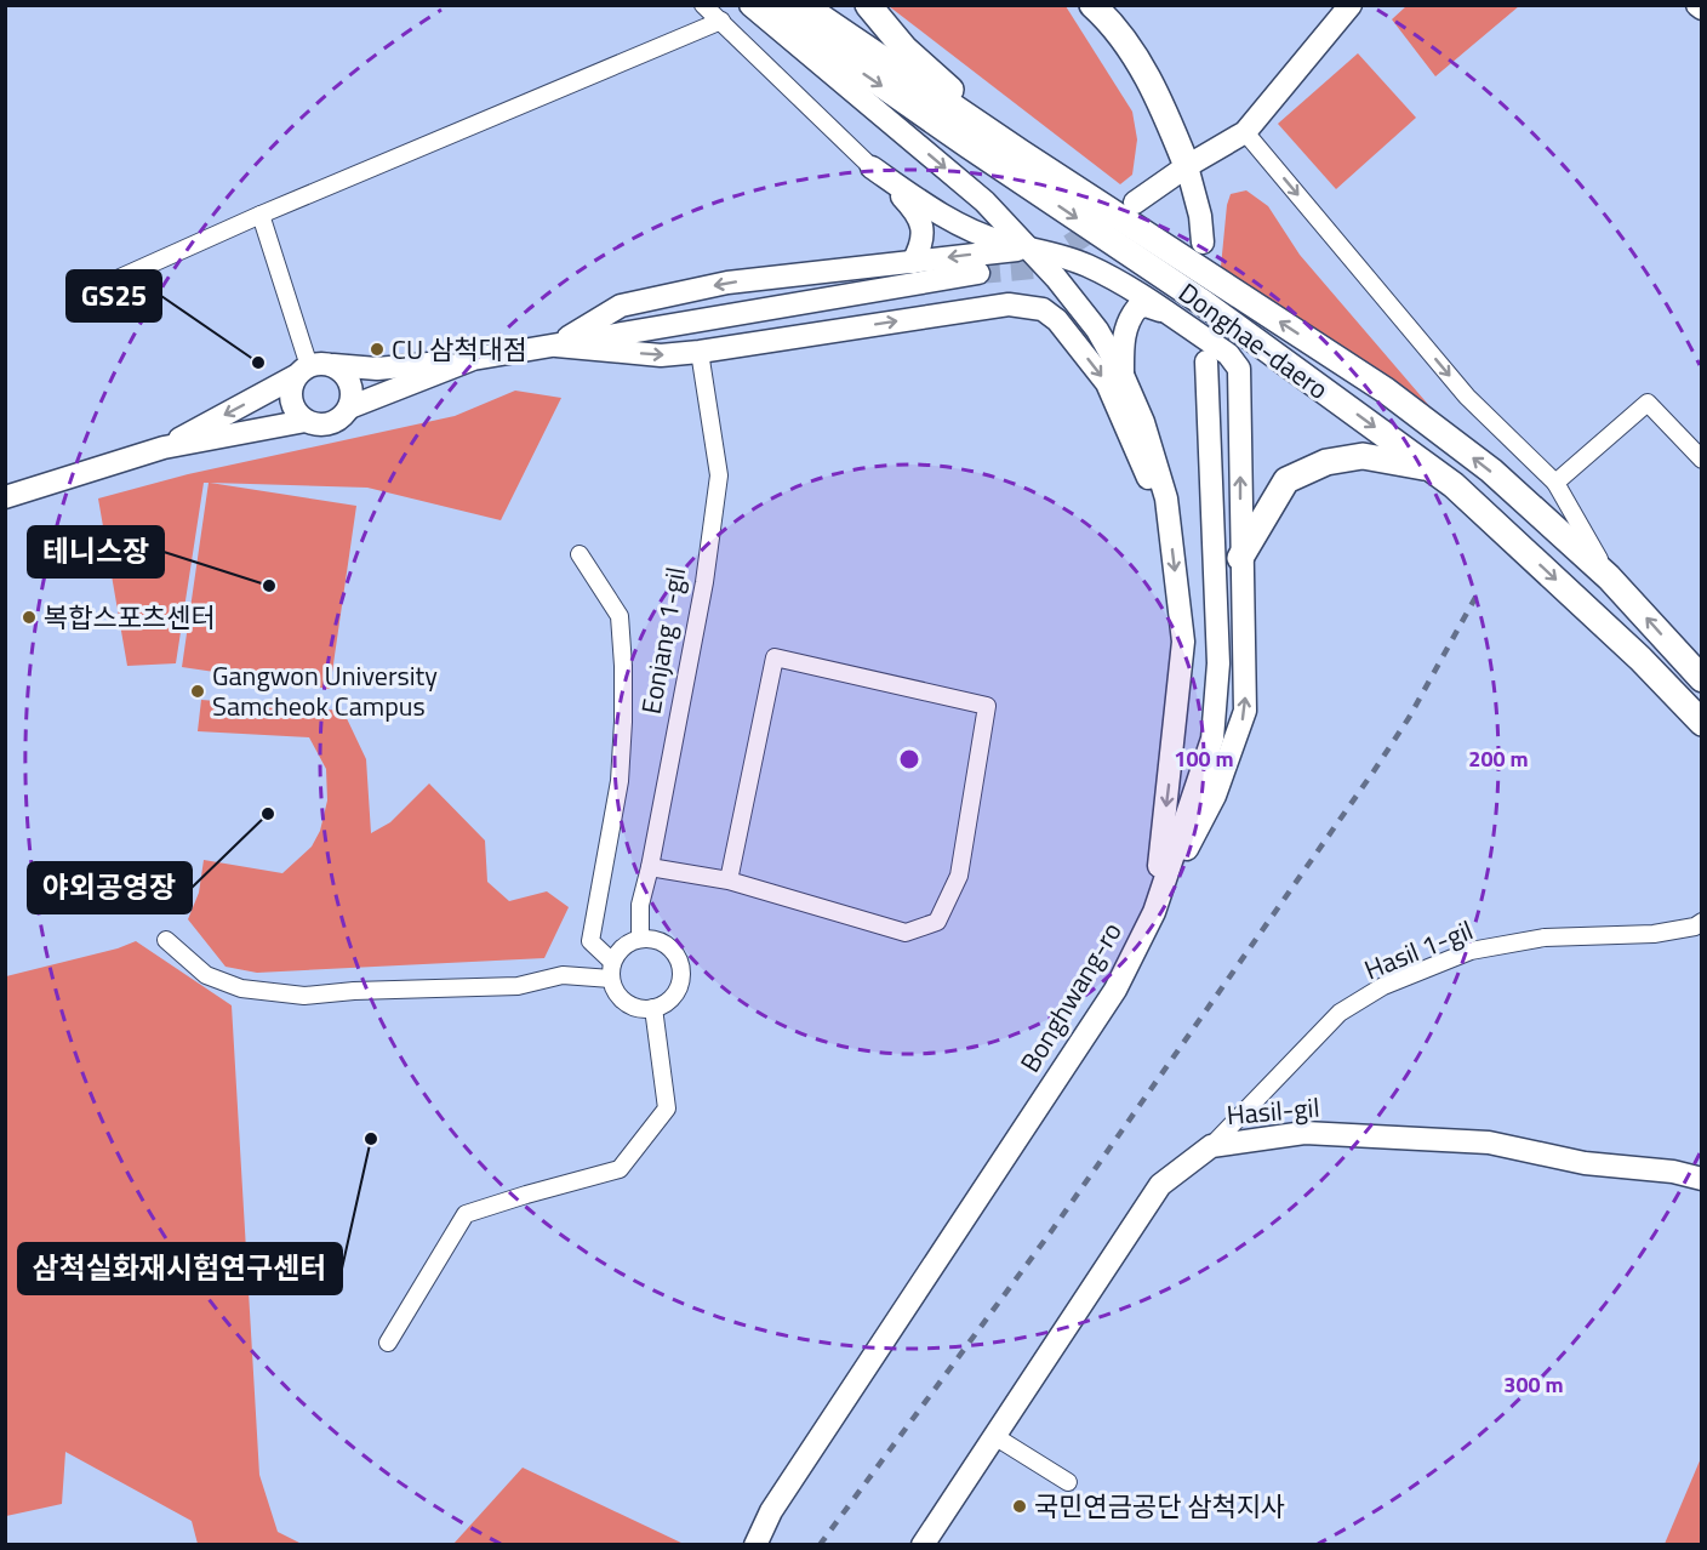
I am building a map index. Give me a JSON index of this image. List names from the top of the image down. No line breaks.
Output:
{"streets":{"main road":["Donghae-daero"],"street":["Eonjang 1-gil","Hasil 1-gil","Bonghwang-ro","Hasil-gil"]},"crossings":[["Hasil 1-gil","Hasil-gil"]],"places":["CU 삼척대점","GS25","테니스장","복합스포츠센터","Gangwon University Samcheok Campus","야외공영장","삼척실화재시험연구센터","국민연금공단 삼척지사"],"rings":["100 m","200 m","300 m"]}
